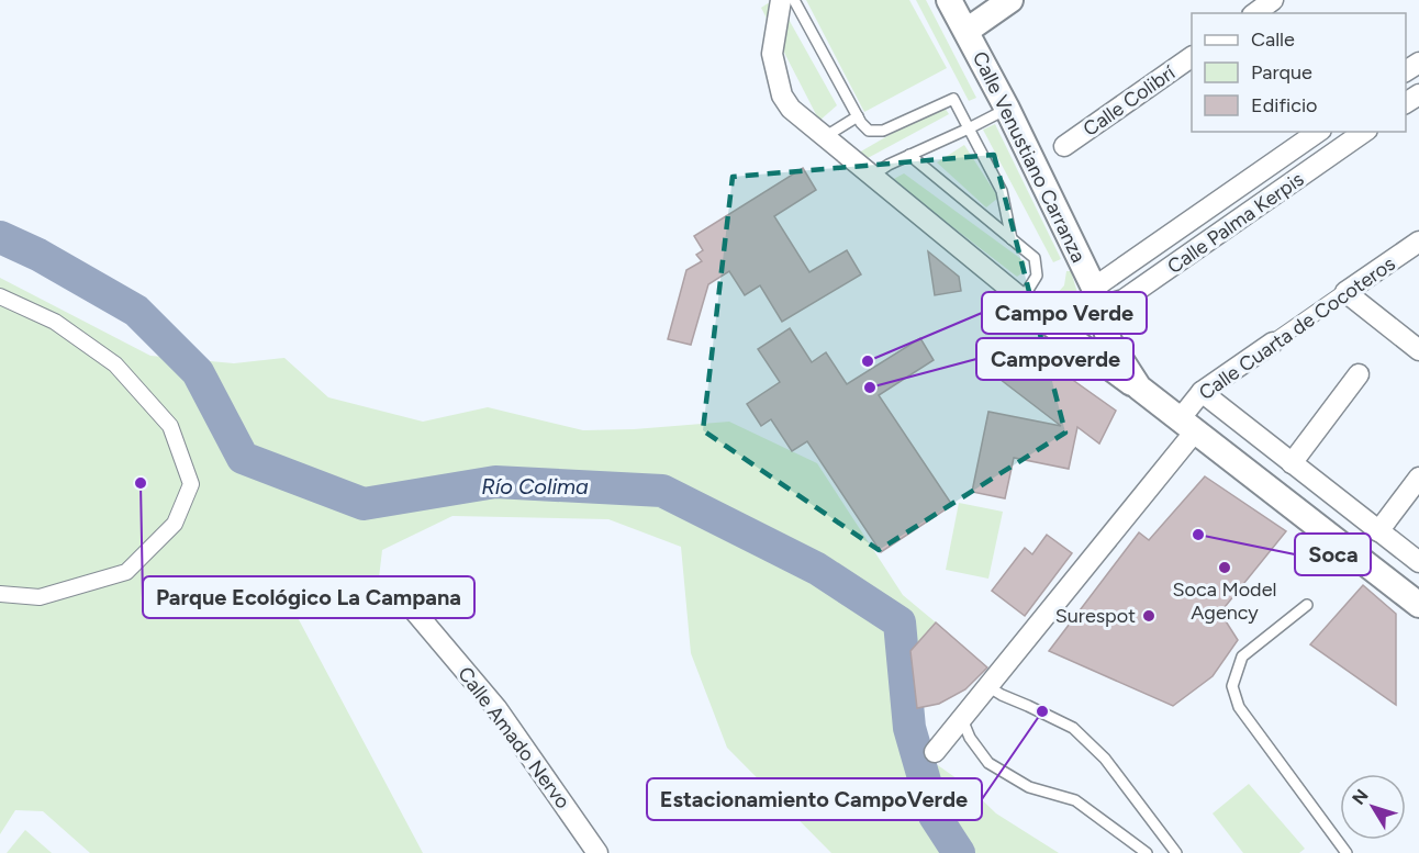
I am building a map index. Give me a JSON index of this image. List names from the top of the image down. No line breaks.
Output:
{"streets":{"street":["Calle Colibrí","Calle Venustiano Carranza","Calle Palma Kerpis","Calle Cuarta de Cocoteros","Calle Amado Nervo"]},"crossings":[["Calle Venustiano Carranza","Calle Palma Kerpis"],["Calle Venustiano Carranza","Calle Cuarta de Cocoteros"]],"water":["Río Colima"],"places":["Campo Verde","Campoverde","Parque Ecológico La Campana","Soca","Soca Model Agency","Surespot","Estacionamiento CampoVerde"],"legend":["Calle","Parque","Edificio"],"north":"top left"}
